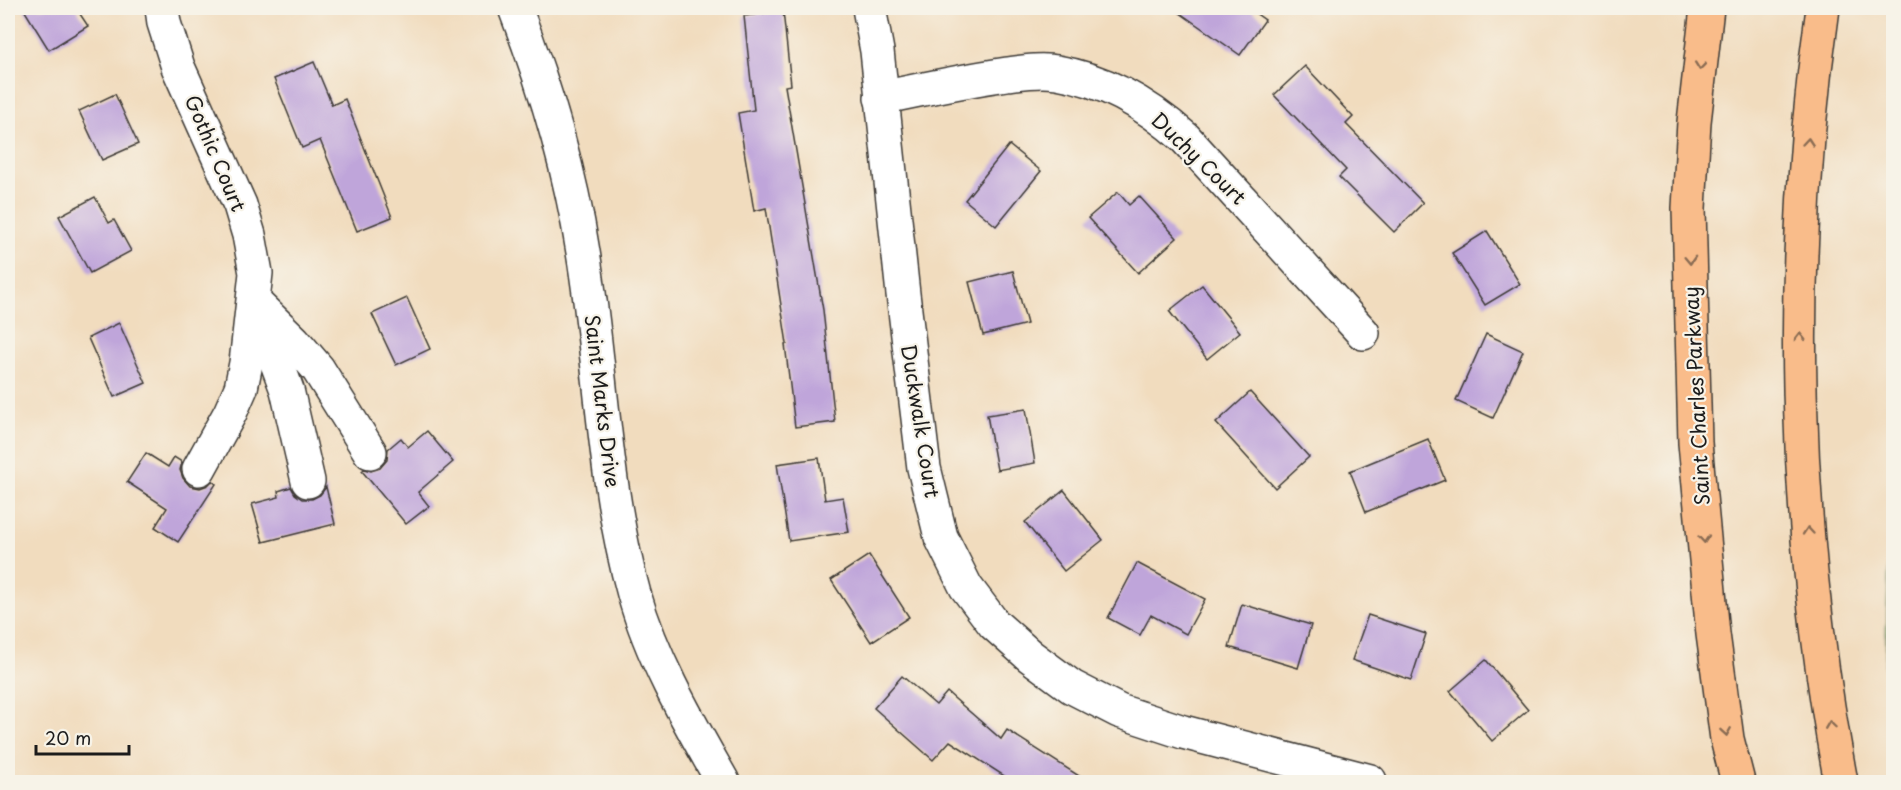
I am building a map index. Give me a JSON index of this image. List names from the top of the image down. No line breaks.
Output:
{"streets":{"main road":["Saint Charles Parkway"],"street":["Gothic Court","Duchy Court","Saint Marks Drive","Duckwalk Court"]},"crossings":[["Duchy Court","Duckwalk Court"]],"scale_bar":"20 m"}
